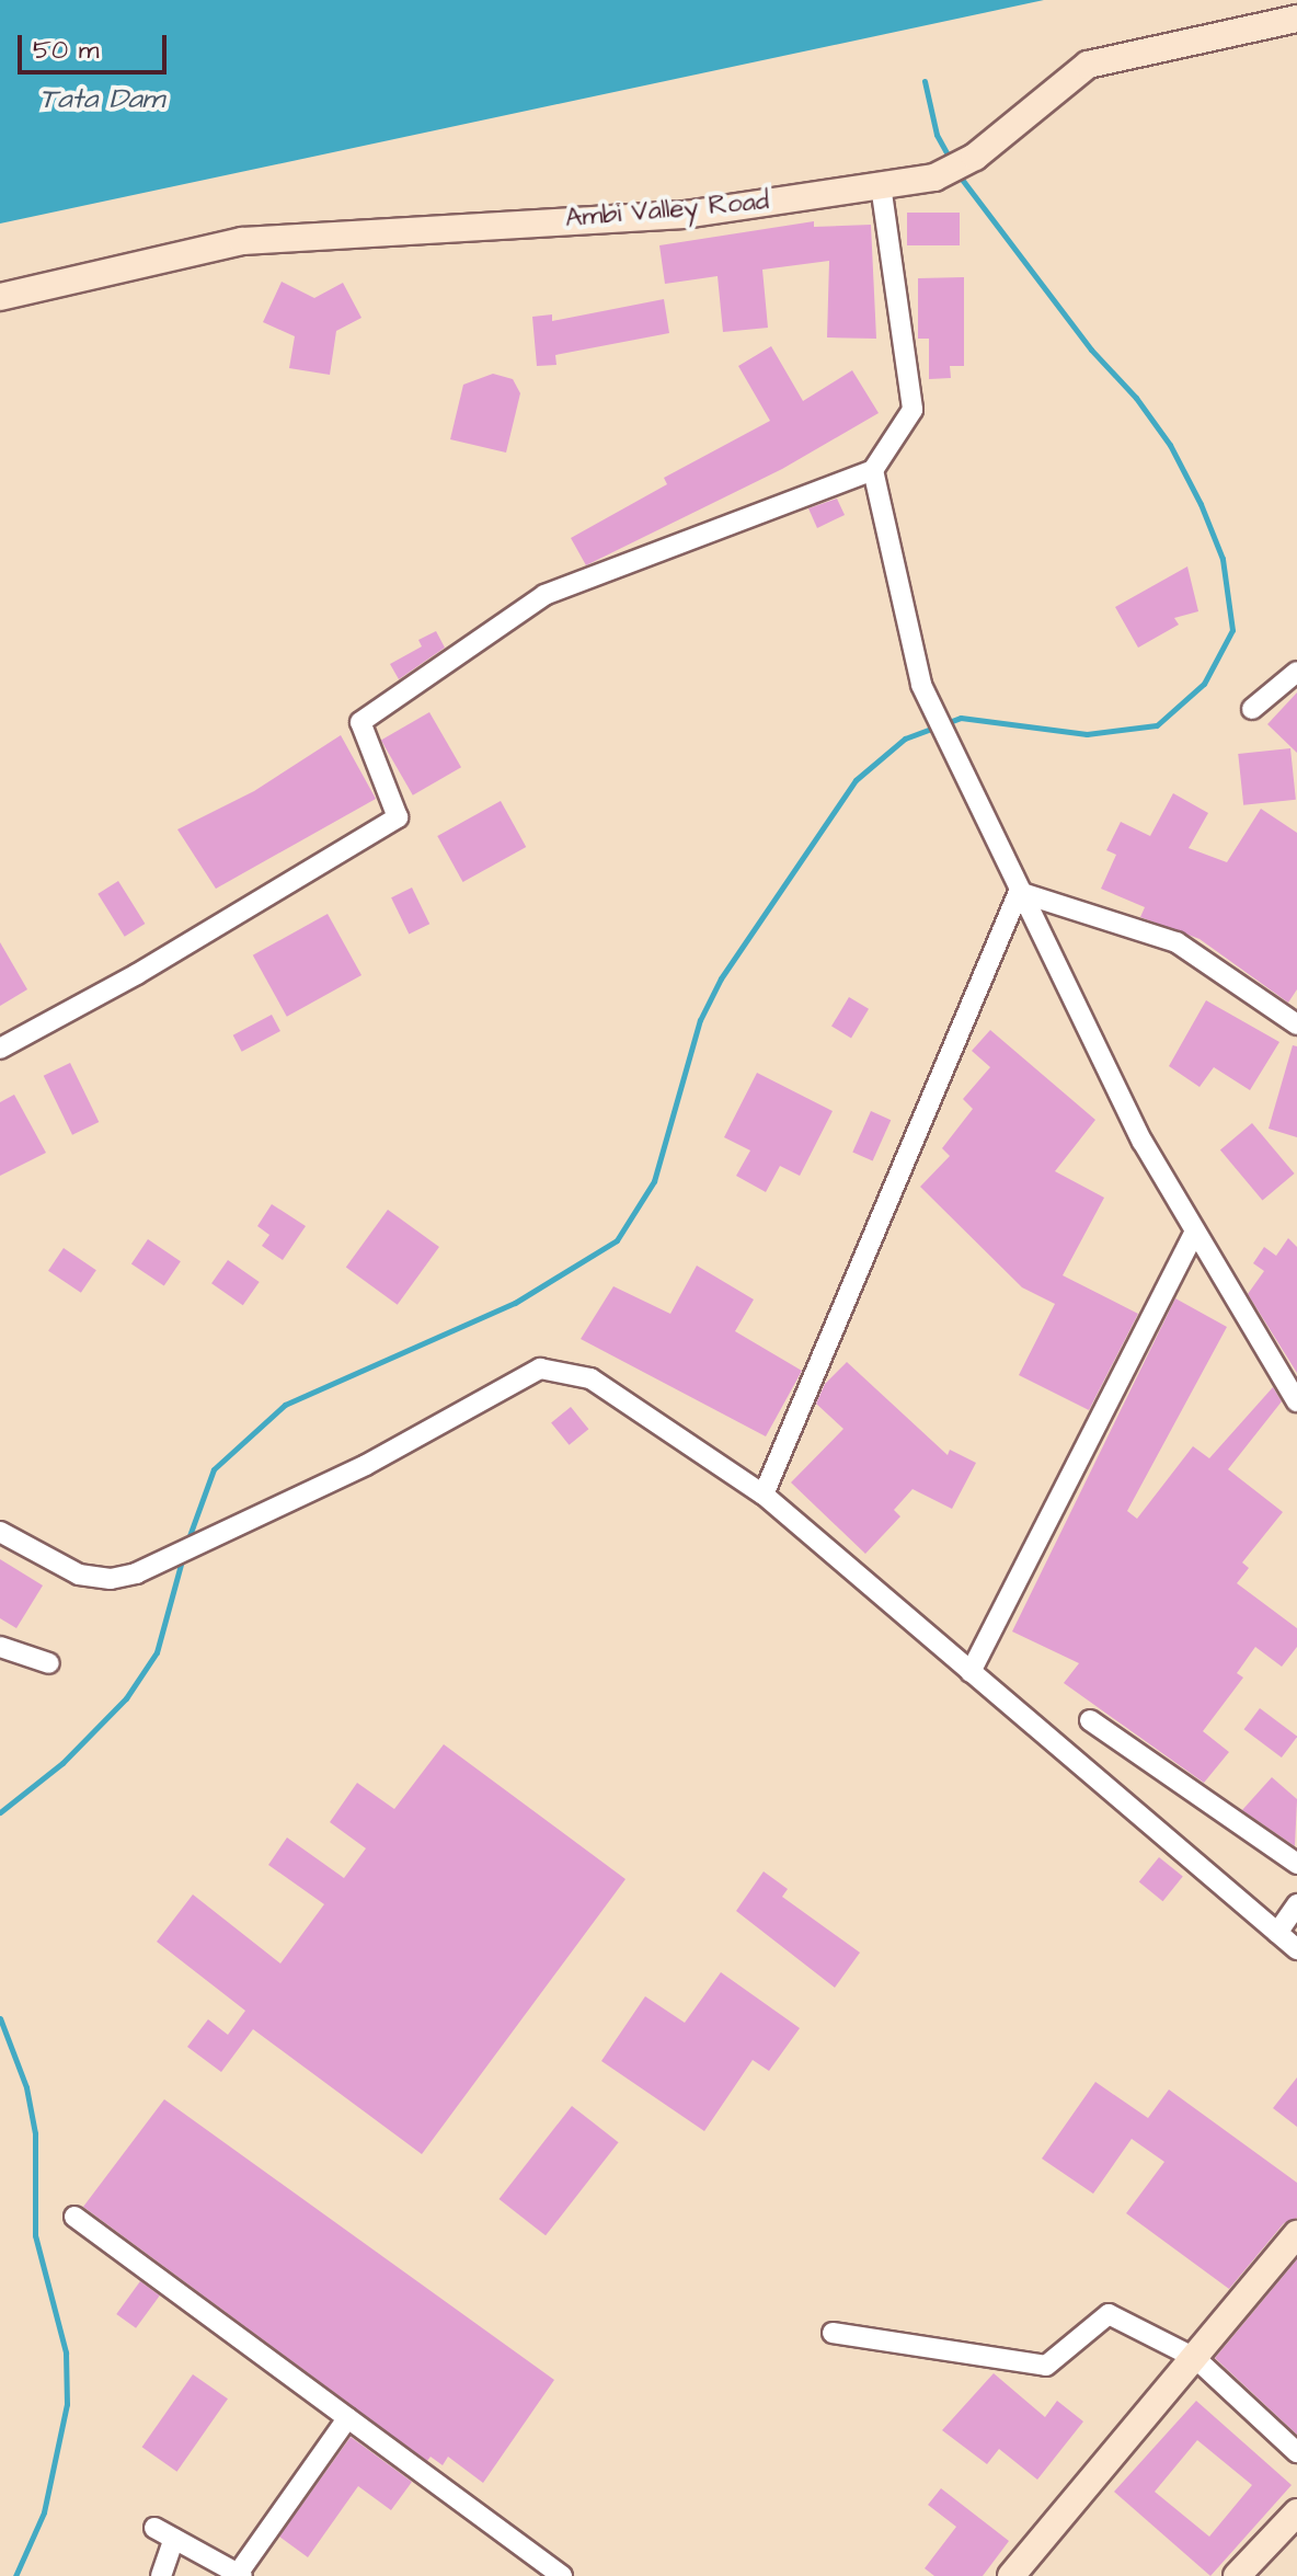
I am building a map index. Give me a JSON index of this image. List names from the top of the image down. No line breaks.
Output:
{"streets":{"main road":["Ambi Valley Road"]},"water":["Tata Dam"],"scale_bar":"50 m"}
